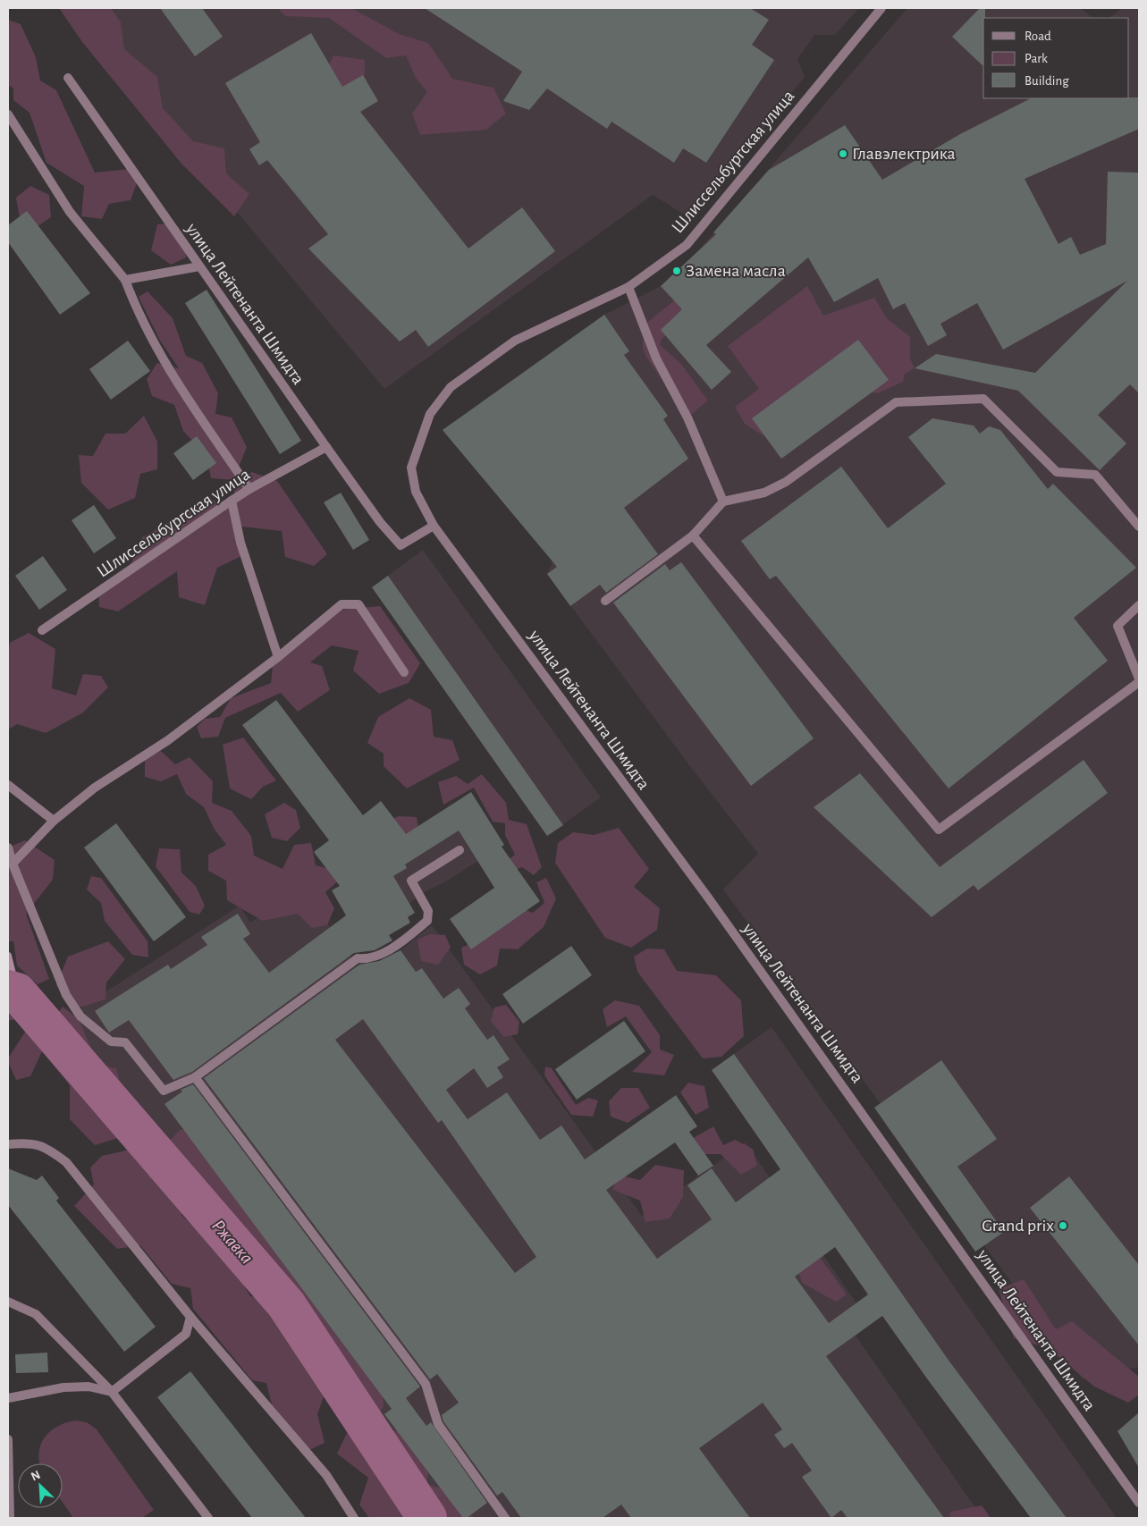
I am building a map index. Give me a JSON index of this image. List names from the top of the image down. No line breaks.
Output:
{"streets":{"street":["Шлиссельбургская улица","улица Лейтенанта Шмидта"]},"crossings":[["Шлиссельбургская улица","улица Лейтенанта Шмидта"]],"water":["Ржавка"],"places":["Главэлектрика","Замена масла","Grand prix"],"legend":["Road","Park","Building"],"north":"top left"}
